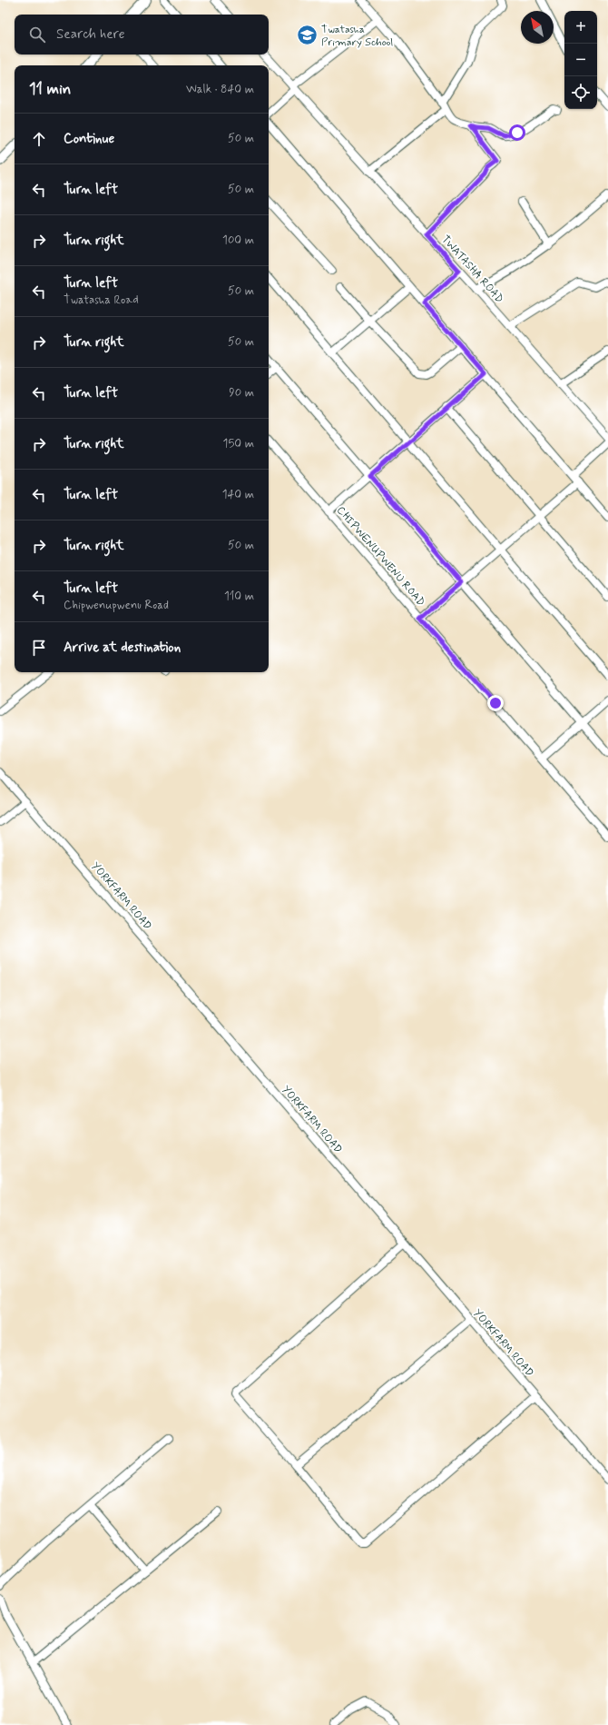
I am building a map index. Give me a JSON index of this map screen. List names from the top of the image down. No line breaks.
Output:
{"streets":{"street":["TWATASHA ROAD","CHIPWENUPWENU ROAD","YORKFARM ROAD"]},"places":{"school or university":["Twatasha Primary School"]},"north":"top left","page":{"map_buttons":["+","−"],"search":"Search here","heading":["11 min","Walk · 840 m"],"list":[["Continue","50 m"],["Turn left","50 m"],["Turn right","100 m"],["Turn left","Twatasha Road","50 m"],["Turn right","50 m"],["Turn left","90 m"],["Turn right","150 m"],["Turn left","140 m"],["Turn right","50 m"],["Turn left","Chipwenupwenu Road","110 m"],"Arrive at destination"]}}
